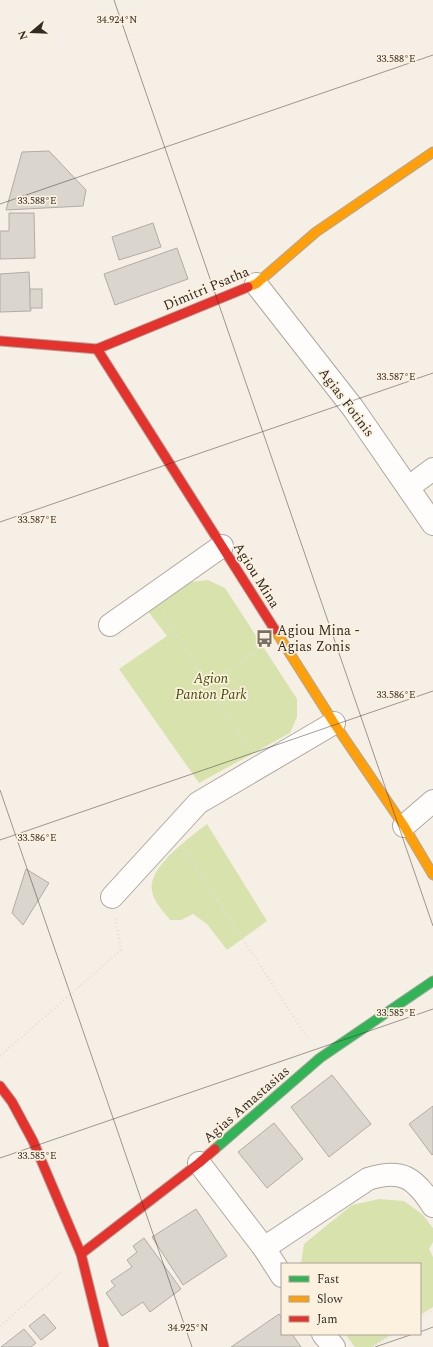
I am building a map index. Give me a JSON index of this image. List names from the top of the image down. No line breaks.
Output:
{"streets":{"street":["Dimitri Psatha","Agias Fotinis","Agiou Mina","Agias Amastasias"]},"crossings":[["Dimitri Psatha","Agias Fotinis"],["Dimitri Psatha","Agiou Mina"]],"parks":["Agion Panton Park"],"places":{"bus stop":["Agiou Mina - Agias Zonis"]},"legend":["Fast","Slow","Jam"],"north":"left","coordinates":["34.924°N","33.588°E","33.587°E","33.586°E","33.585°E","34.925°N"]}
